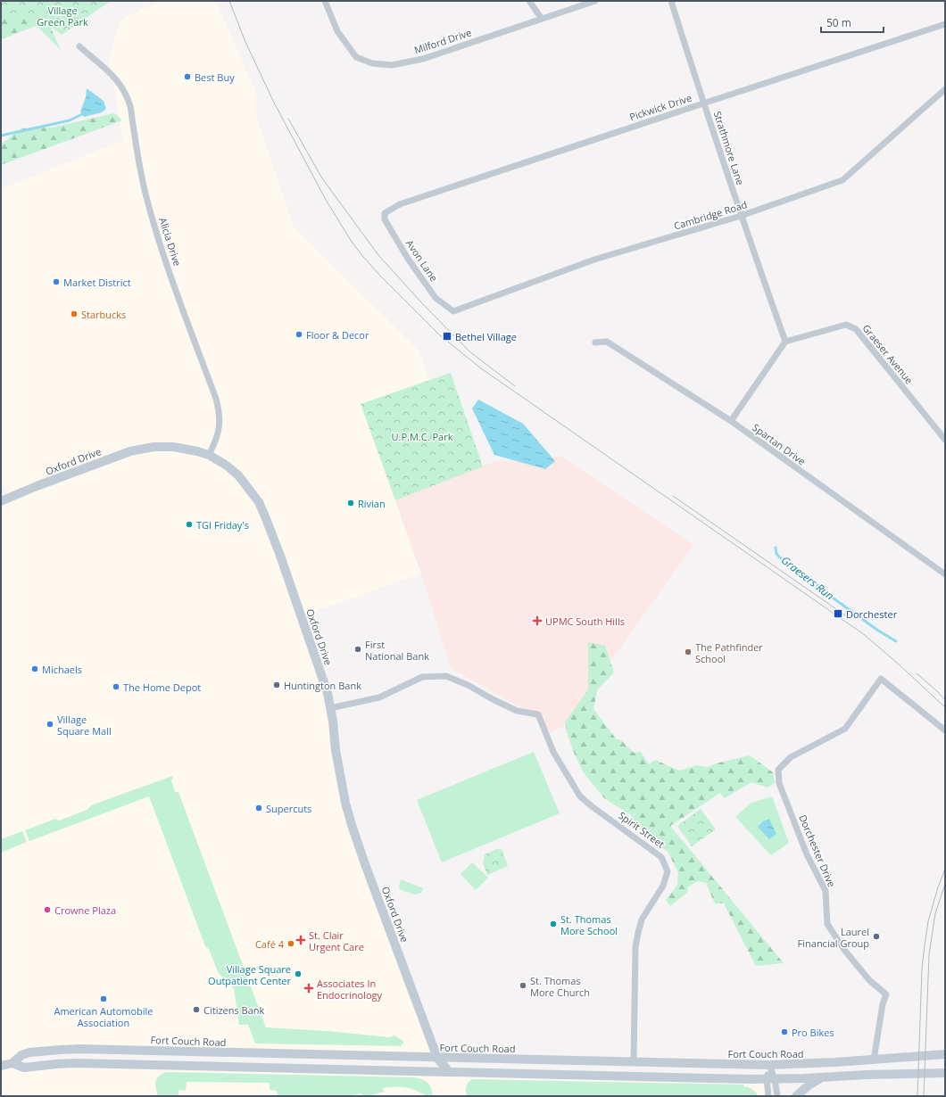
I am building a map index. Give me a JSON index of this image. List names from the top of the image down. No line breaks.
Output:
{"streets":{"street":["Milford Drive","Pickwick Drive","Strathmore Lane","Cambridge Road","Alicia Drive","Avon Lane","Graeser Avenue","Spartan Drive","Oxford Drive","Spirit Street","Dorchester Drive","Fort Couch Road"]},"crossings":[["Pickwick Drive","Strathmore Lane"],["Pickwick Drive","Avon Lane"],["Strathmore Lane","Cambridge Road"],["Strathmore Lane","Graeser Avenue"],["Cambridge Road","Avon Lane"],["Alicia Drive","Oxford Drive"],["Oxford Drive","Spirit Street"],["Oxford Drive","Fort Couch Road"],["Spirit Street","Fort Couch Road"],["Dorchester Drive","Fort Couch Road"]],"water":["Graesers Run"],"parks":["Village Green Park","U.P.M.C. Park"],"places":{"other":["Best Buy","Market District","Starbucks","Floor & Decor","Rivian","TGI Friday's","First National Bank","The Pathfinder School","Michaels","Huntington Bank","The Home Depot","Village Square Mall","Supercuts","Crowne Plaza","St. Thomas More School","Laurel Financial Group","Café 4","Village Square Outpatient Center","St. Thomas More Church","American Automobile Association","Citizens Bank","Pro Bikes"],"transit":["Bethel Village","Dorchester"],"health":["UPMC South Hills","St. Clair Urgent Care","Associates In Endocrinology"]},"scale_bar":"50 m"}
